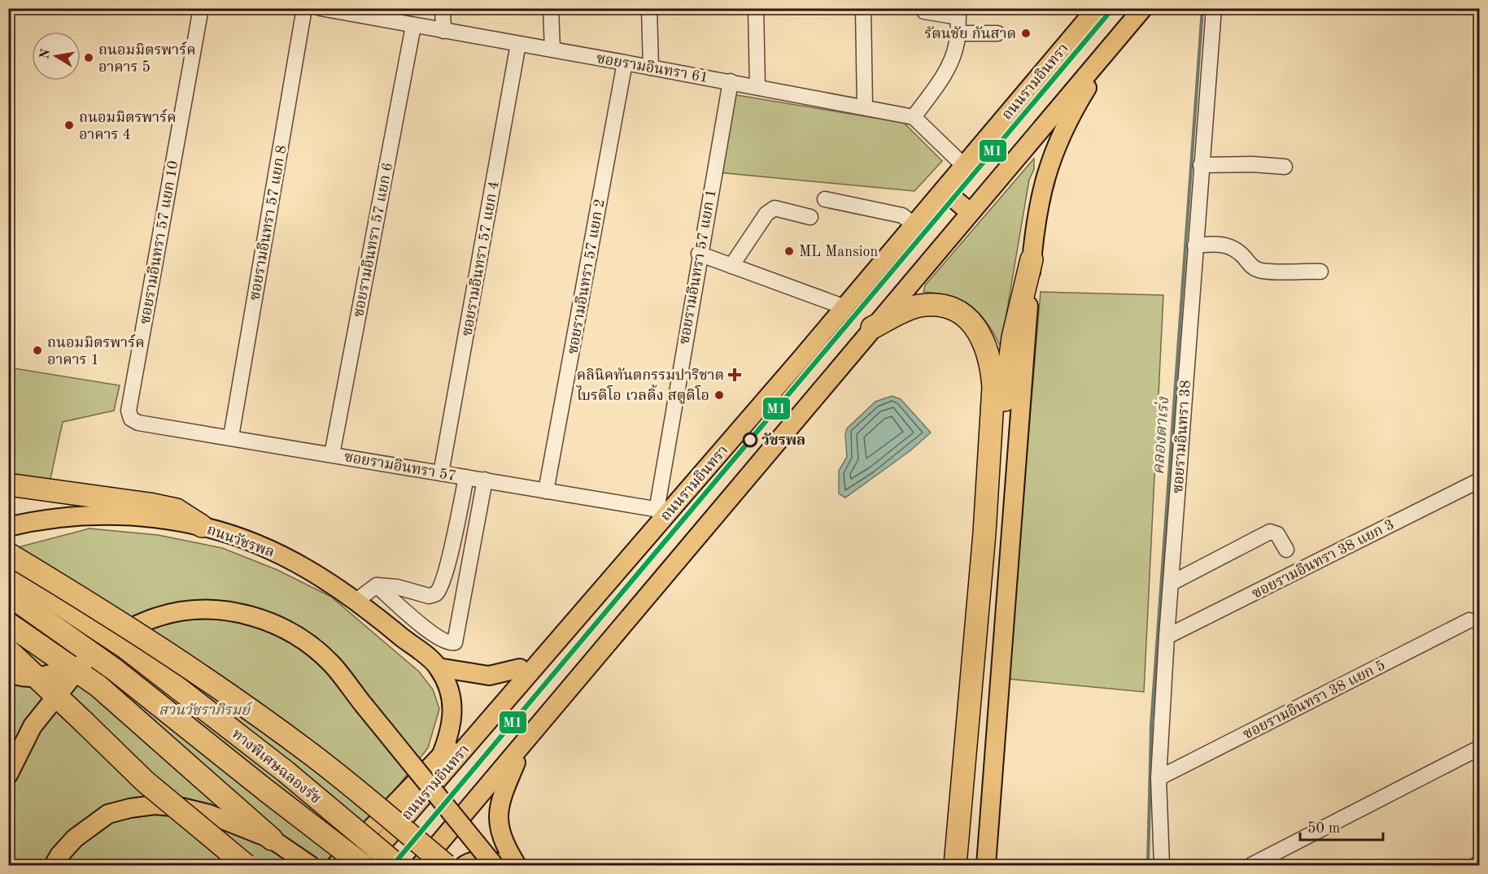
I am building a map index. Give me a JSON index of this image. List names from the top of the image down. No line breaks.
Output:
{"streets":{"highway":["ทางพิเศษฉลองรัช"],"main road":["ถนนรามอินทรา","ถนนวัชรพล"],"street":["ซอยรามอินทรา 61","ซอยรามอินทรา 57 แยก 8","ซอยรามอินทรา 57 แยก 6","ซอยรามอินทรา 57 แยก 10","ซอยรามอินทรา 57 แยก 4","ซอยรามอินทรา 57 แยก 1","ซอยรามอินทรา 57 แยก 2","ซอยรามอินทรา 38","ซอยรามอินทรา 57","ซอยรามอินทรา 38 แยก 3","ซอยรามอินทรา 38 แยก 5"]},"crossings":[["ซอยรามอินทรา 61","ซอยรามอินทรา 57 แยก 6"],["ซอยรามอินทรา 61","ซอยรามอินทรา 57 แยก 4"],["ซอยรามอินทรา 61","ซอยรามอินทรา 57 แยก 1"],["ซอยรามอินทรา 61","ซอยรามอินทรา 57 แยก 2"],["ถนนรามอินทรา","ซอยรามอินทรา 57 แยก 1"],["ถนนรามอินทรา","ซอยรามอินทรา 57"],["ถนนรามอินทรา","ทางพิเศษฉลองรัช"],["ซอยรามอินทรา 57 แยก 8","ซอยรามอินทรา 57"],["ซอยรามอินทรา 57 แยก 6","ซอยรามอินทรา 57"],["ซอยรามอินทรา 57 แยก 10","ซอยรามอินทรา 57"],["ซอยรามอินทรา 57 แยก 4","ซอยรามอินทรา 57"],["ซอยรามอินทรา 57 แยก 1","ซอยรามอินทรา 57"],["ซอยรามอินทรา 57 แยก 2","ซอยรามอินทรา 57"],["ซอยรามอินทรา 38","ซอยรามอินทรา 38 แยก 3"],["ซอยรามอินทรา 38","ซอยรามอินทรา 38 แยก 5"]],"water":["คลองตาเร่ง"],"parks":["สวนวัชราภิรมย์"],"places":{"other":["รัตนชัย กันสาด","ถนอมมิตรพาร์ค อาคาร 5","ถนอมมิตรพาร์ค อาคาร 4","ML Mansion","ถนอมมิตรพาร์ค อาคาร 1","ไบรดิโอ เวลดิ้ง สตูดิโอ","วัชรพล"],"health":["คลินิคทันตกรรมปาริชาต"]},"lines":["transit line M1"],"scale_bar":"50 m","north":"left"}
